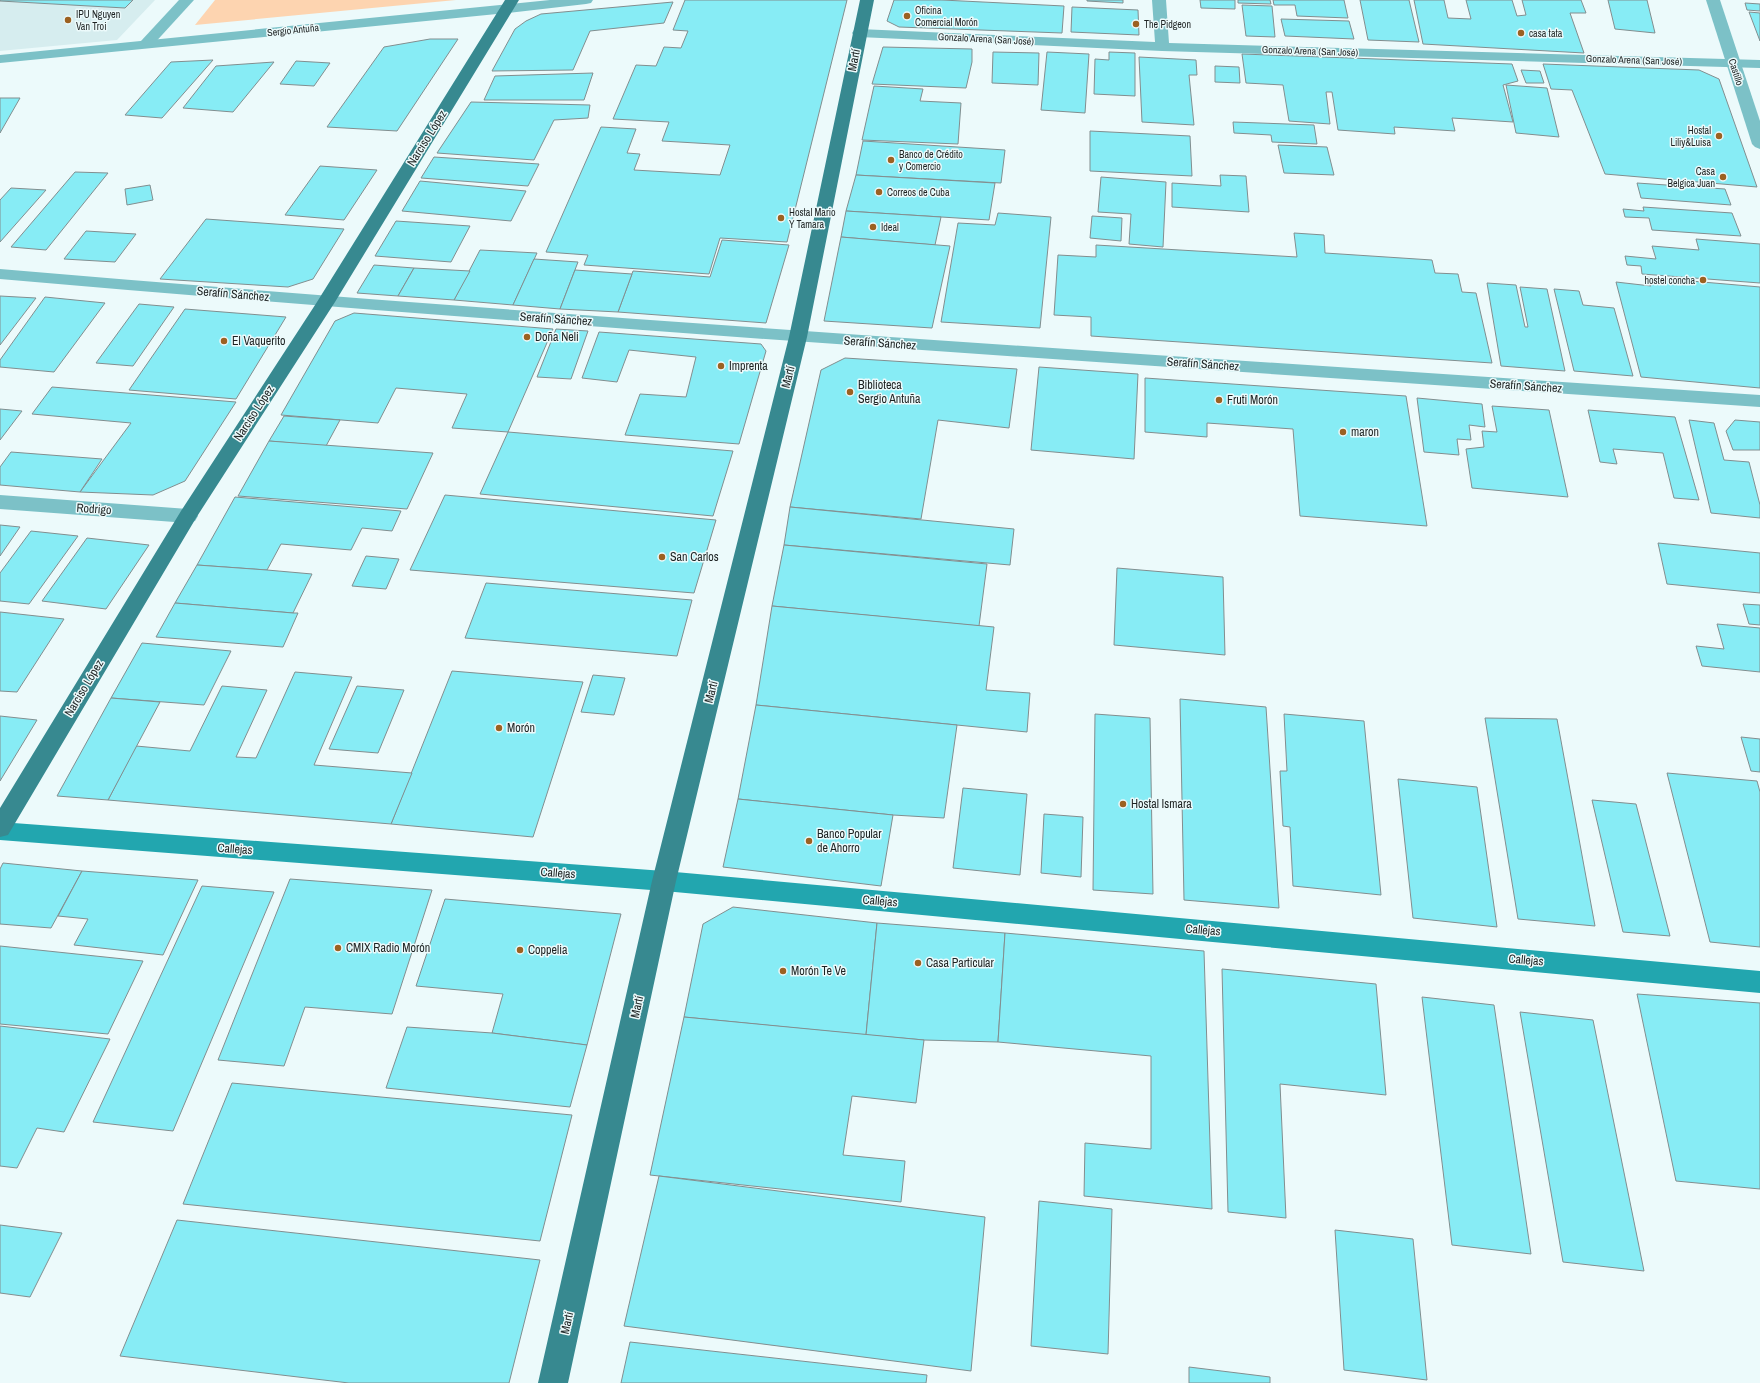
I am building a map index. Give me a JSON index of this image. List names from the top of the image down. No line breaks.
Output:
{"streets":{"main road":["Martí","Narciso López","Callejas"],"street":["Sergio Antuña","Gonzalo Arena (San José)","Castillo","Serafín Sánchez","Rodrigo"]},"crossings":[["Sergio Antuña","Narciso López"],["Gonzalo Arena (San José)","Martí"],["Gonzalo Arena (San José)","Castillo"],["Martí","Serafín Sánchez"],["Martí","Callejas"],["Narciso López","Serafín Sánchez"],["Narciso López","Rodrigo"]],"places":["Oficina Comercial Morón","IPU Nguyen Van Troi","The Pidgeon","casa tata","Hostal Liliy&Luisa","Banco de Crédito y Comercio","Casa Belgica Juan","Correos de Cuba","Hostal Mario Y Tamara","Ideal","hostel concha","Doña Neli","El Vaquerito","Imprenta","Biblioteca Sergio Antuña","Fruti Morón","maron","San Carlos","Morón","Hostal Ismara","Banco Popular de Ahorro","CMIX Radio Morón","Coppelia","Casa Particular","Morón Te Ve"]}
